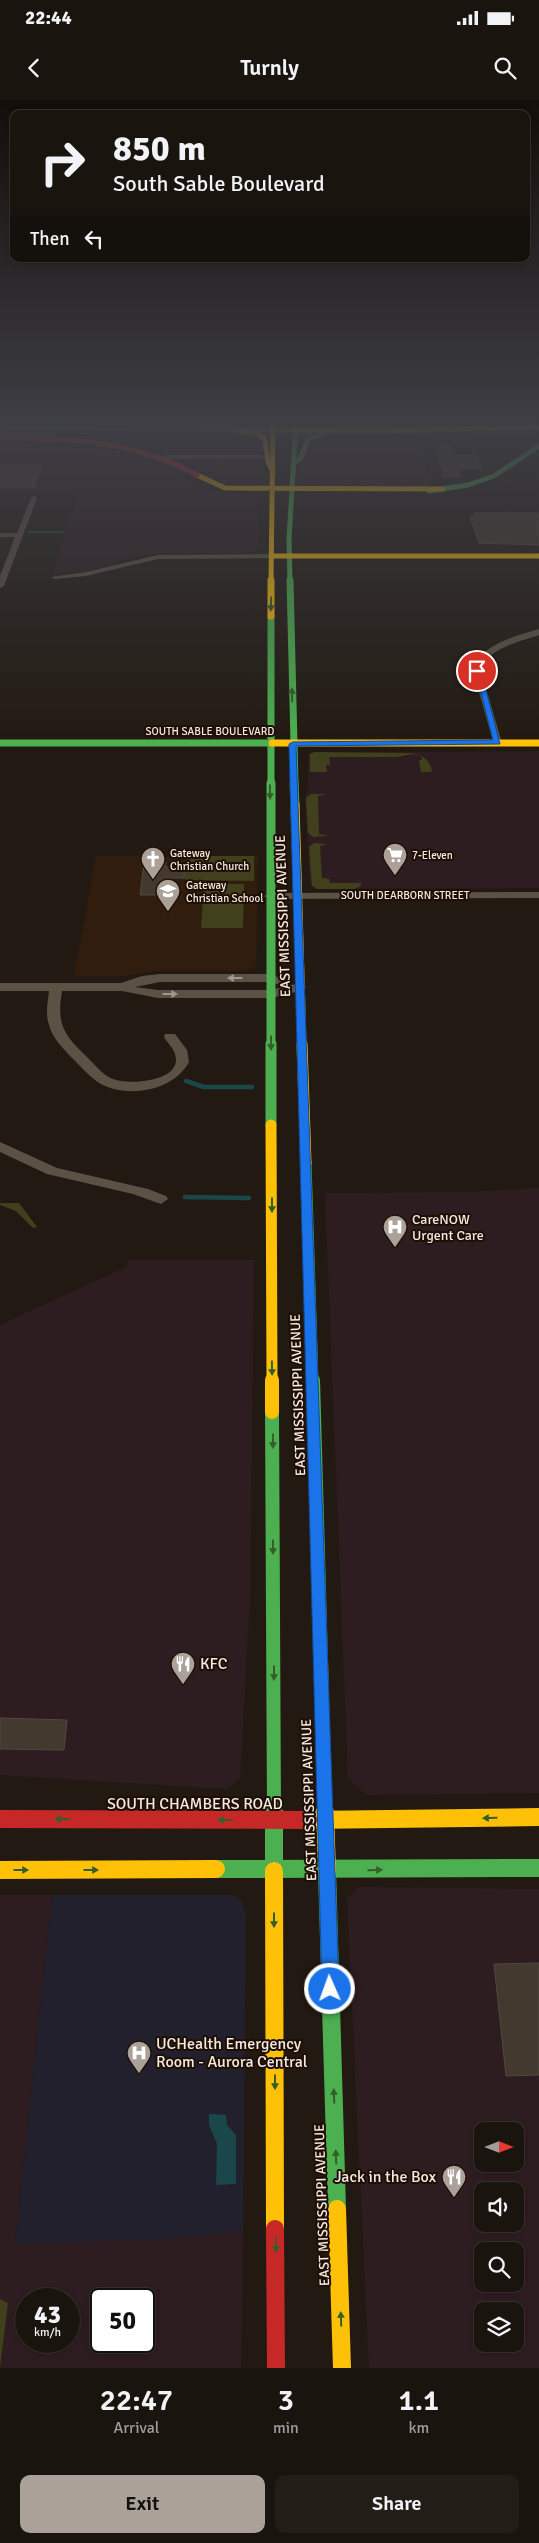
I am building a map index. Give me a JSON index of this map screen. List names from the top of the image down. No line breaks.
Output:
{"streets":{"main road":["SOUTH SABLE BOULEVARD","EAST MISSISSIPPI AVENUE","SOUTH CHAMBERS ROAD"],"street":["SOUTH DEARBORN STREET"]},"crossings":[["SOUTH SABLE BOULEVARD","EAST MISSISSIPPI AVENUE"],["SOUTH DEARBORN STREET","EAST MISSISSIPPI AVENUE"],["EAST MISSISSIPPI AVENUE","SOUTH CHAMBERS ROAD"]],"places":{"supermarket":["7-Eleven"],"church":["Gateway Christian Church"],"school or university":["Gateway Christian School"],"hospital":["CareNOW Urgent Care","UCHealth Emergency Room - Aurora Central"],"restaurant":["KFC","Jack in the Box"]},"north":"right","page":{"status":"22:44","header":"Turnly","turn":["850 m","South Sable Boulevard"],"then":"Then","speed":"43 km/h","limit":"50","eta":["22:47","Arrival","3","min","1.1","km"],"buttons":["Exit","Share"]}}
